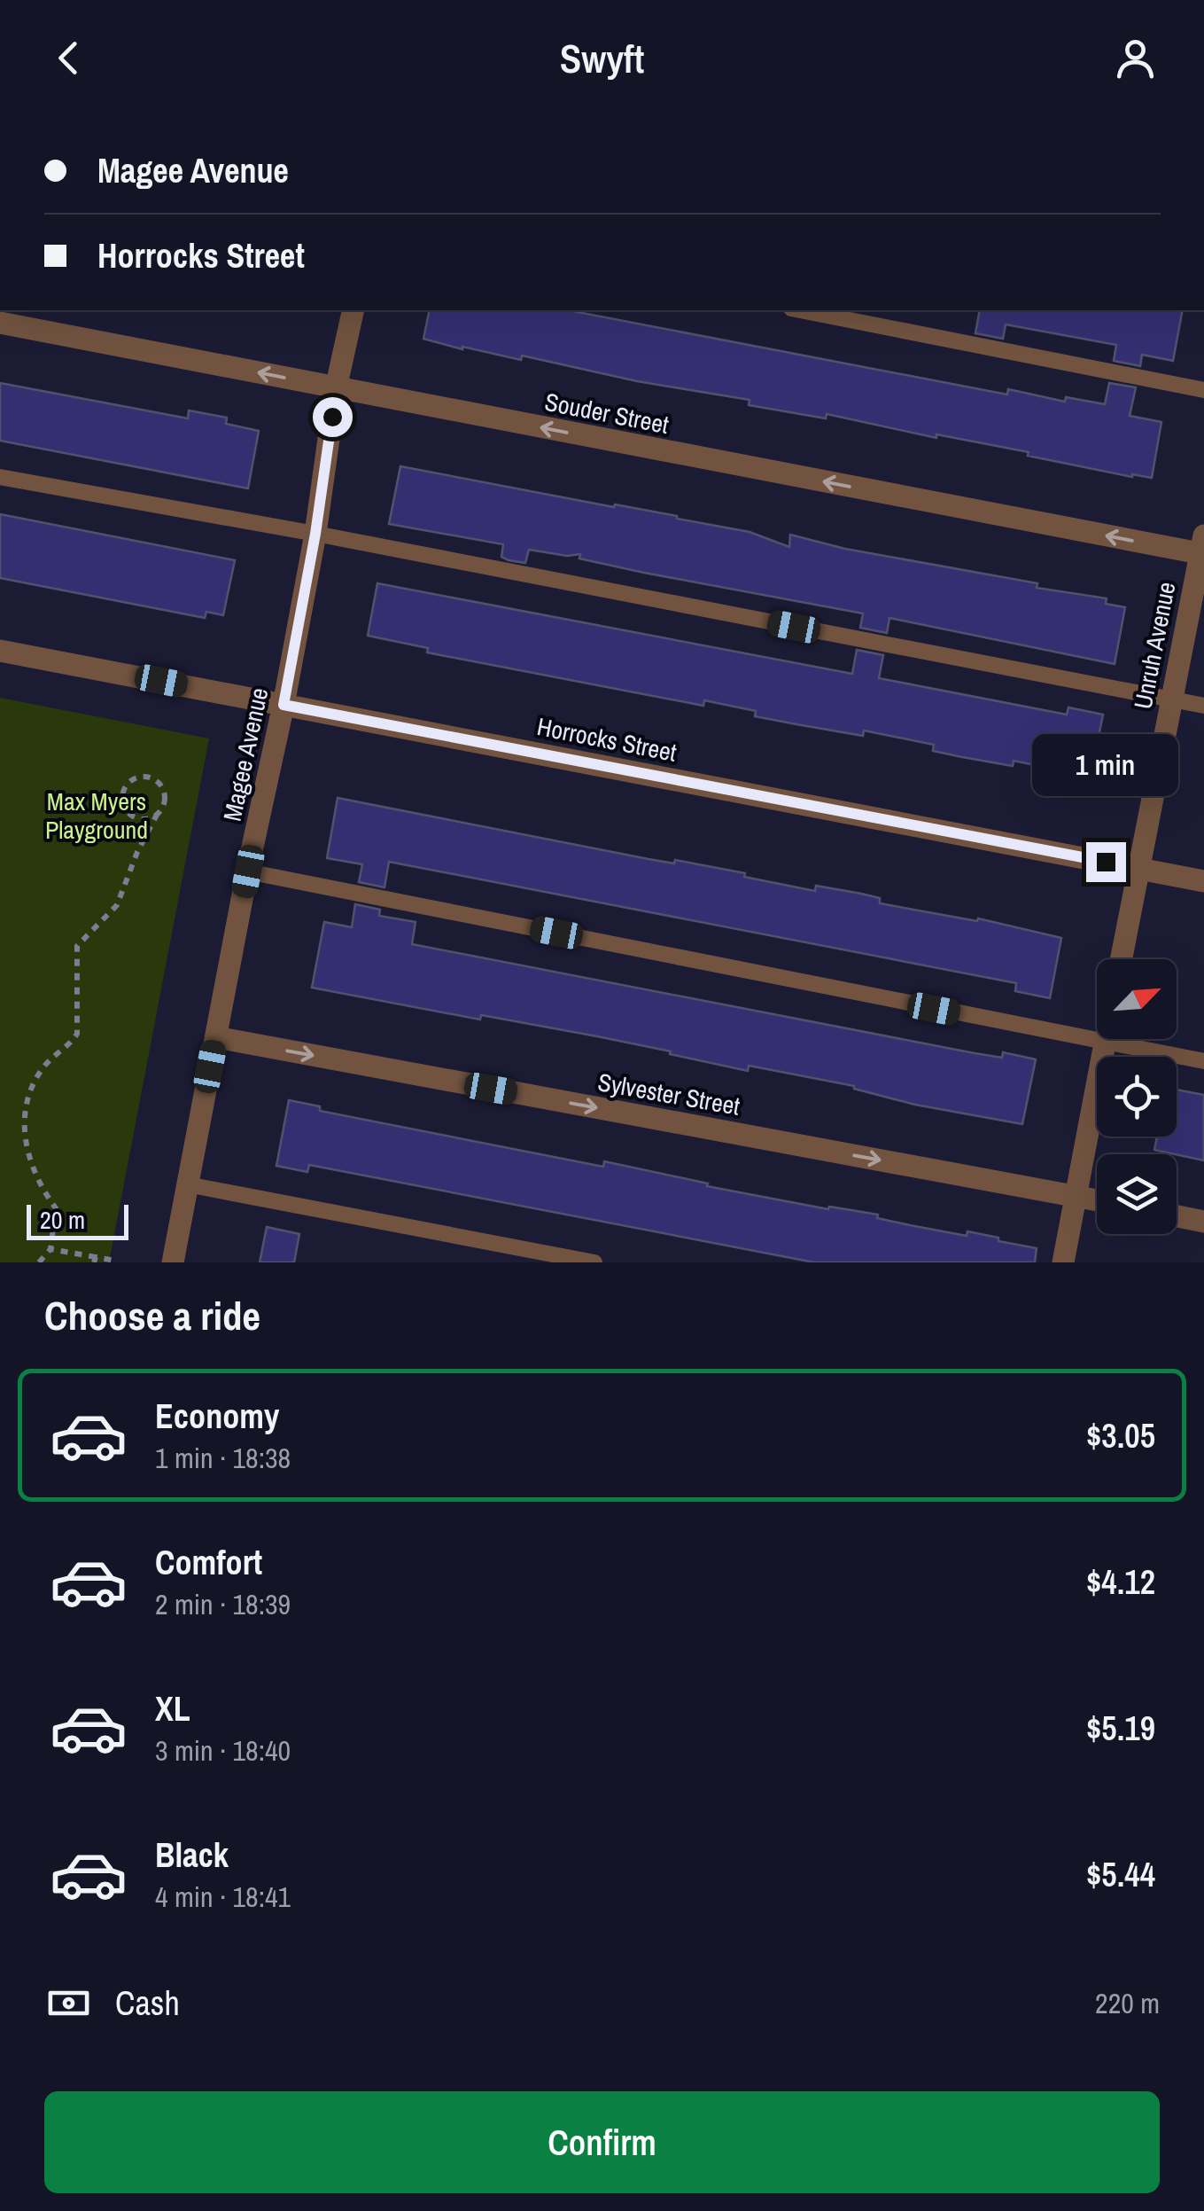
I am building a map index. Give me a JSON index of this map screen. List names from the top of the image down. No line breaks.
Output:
{"streets":{"street":["Souder Street","Unruh Avenue","Horrocks Street","Magee Avenue","Sylvester Street"]},"crossings":[["Souder Street","Unruh Avenue"],["Souder Street","Magee Avenue"],["Unruh Avenue","Horrocks Street"],["Horrocks Street","Magee Avenue"],["Magee Avenue","Sylvester Street"]],"one_way":["Souder Street","Sylvester Street"],"parks":["Max Myers Playground"],"scale_bar":"20 m","north":"top right","page":{"header":"Swyft","banner":["Magee Avenue","Horrocks Street"],"bubble":"1 min","scale":"20 m","heading":"Choose a ride","list":[{"name":"Economy","note":"1 min · 18:38","value":"$3.05"},{"name":"Comfort","note":"2 min · 18:39","value":"$4.12"},{"name":"XL","note":"3 min · 18:40","value":"$5.19"},{"name":"Black","note":"4 min · 18:41","value":"$5.44"}],"pay":["Cash","220 m"],"buttons":"Confirm"}}
